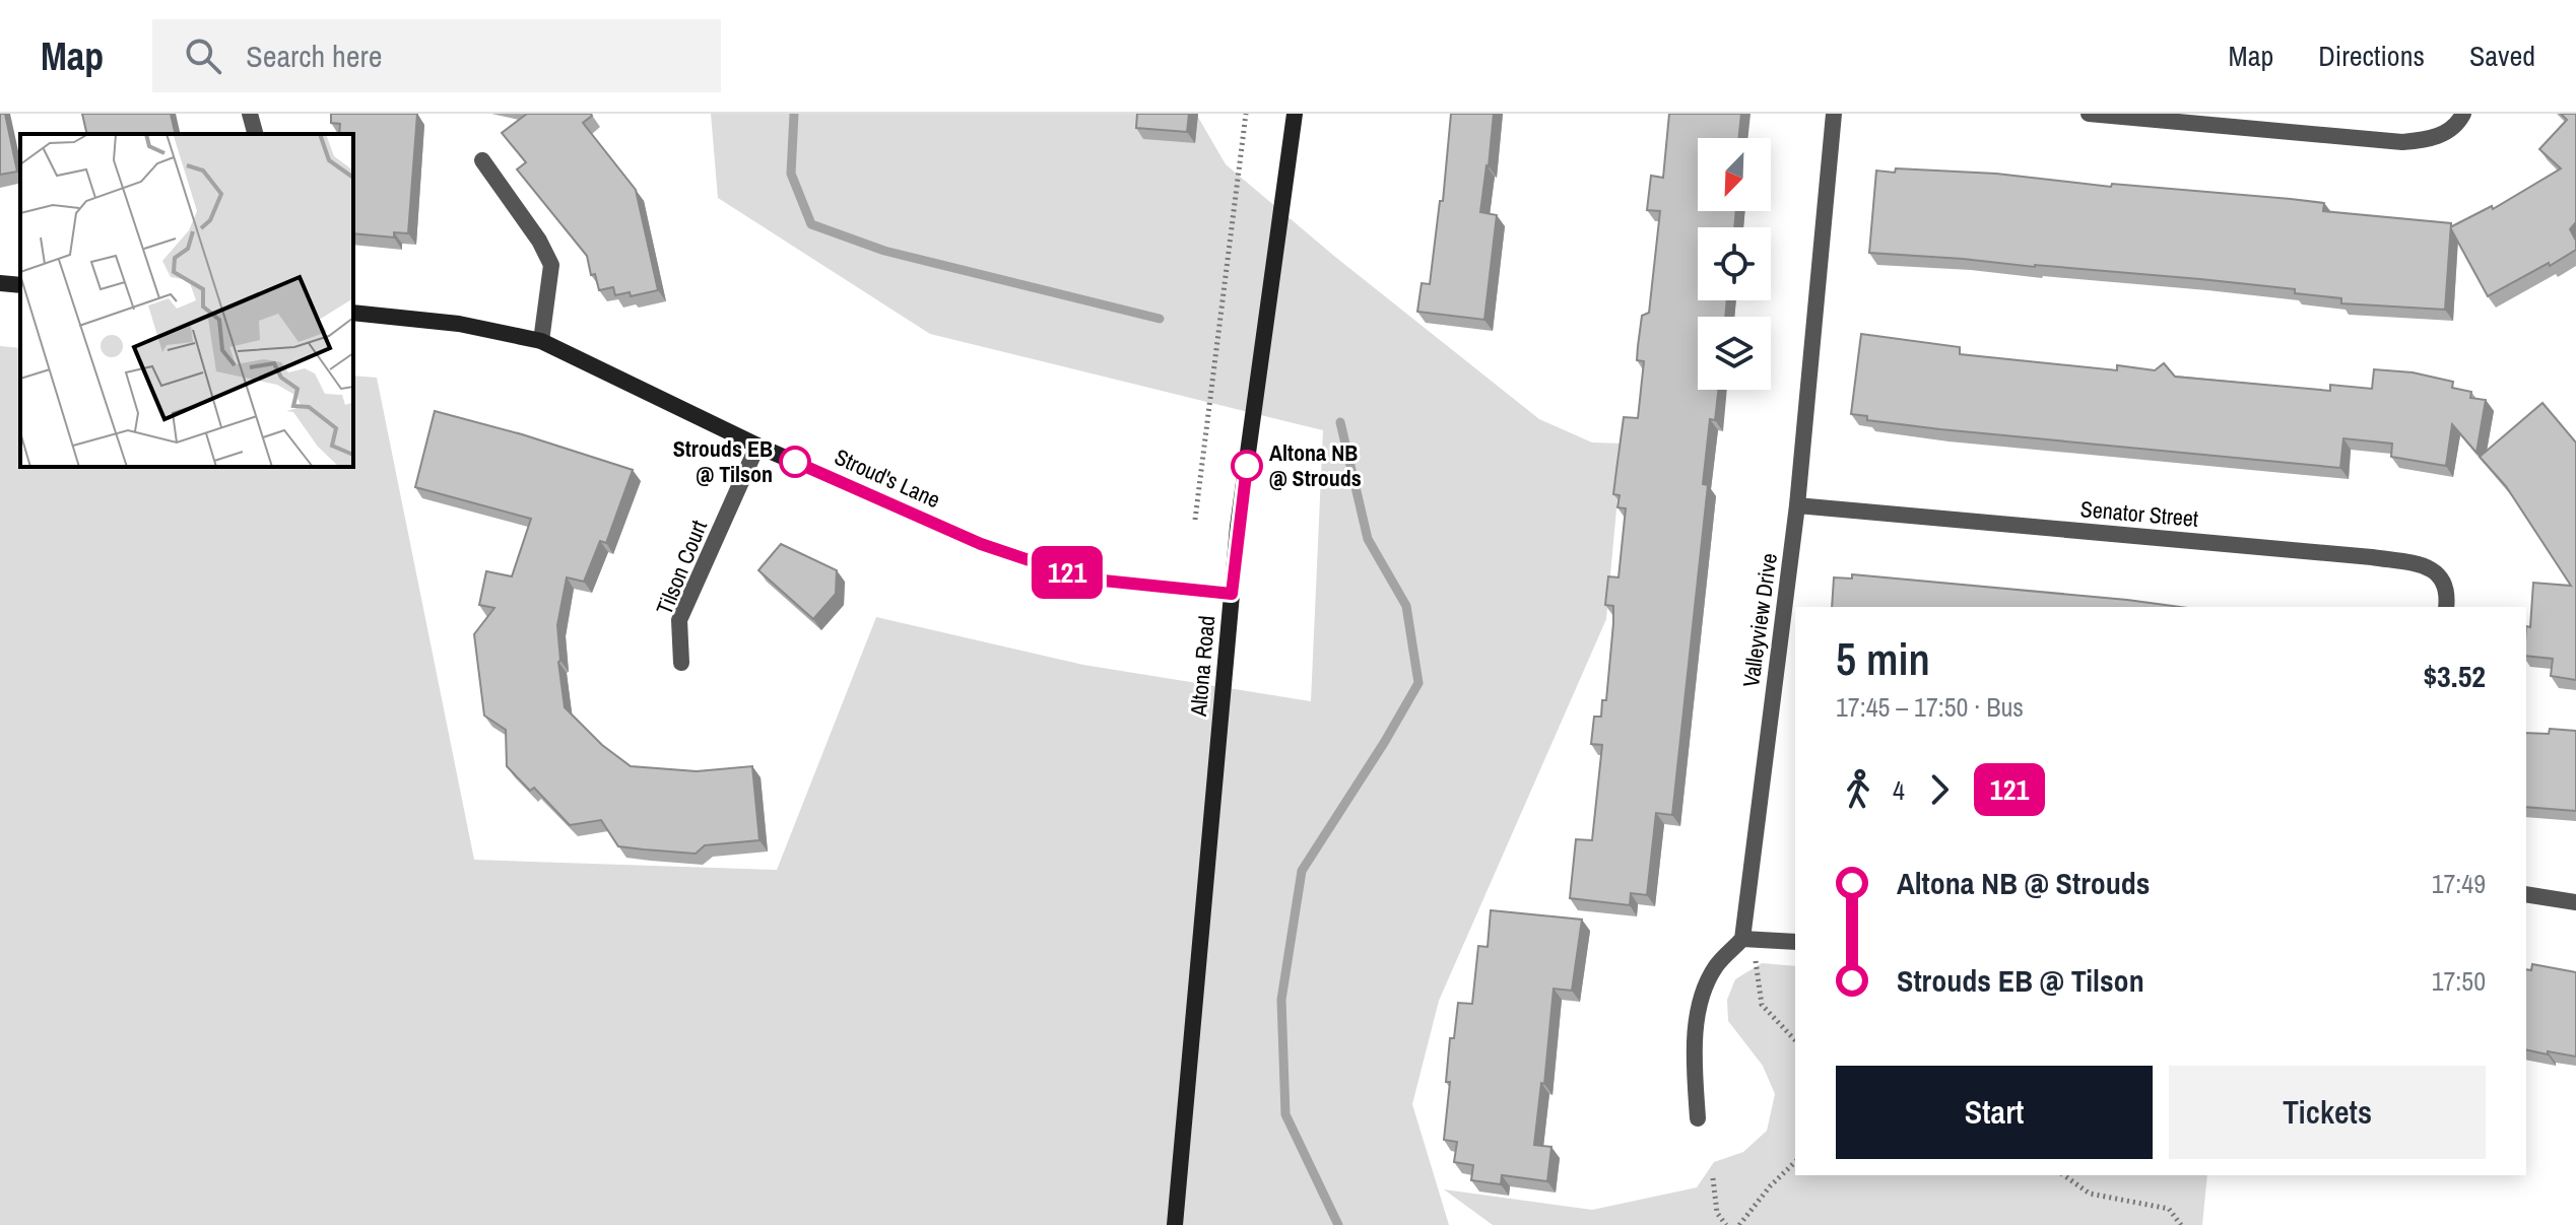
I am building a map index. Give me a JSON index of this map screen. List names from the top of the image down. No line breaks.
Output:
{"streets":{"main road":["Stroud's Lane","Altona Road"],"street":["Senator Street","Tilson Court","Valleyview Drive"]},"crossings":[["Stroud's Lane","Tilson Court"],["Stroud's Lane","Altona Road"],["Senator Street","Valleyview Drive"]],"places":["Strouds EB @ Tilson","Altona NB @ Strouds"],"lines":["bus line 121"],"north":"bottom left","page":{"header":"Map","search":"Search here","nav":["Map","Directions","Saved"],"on_map":"121","heading":["5 min","17:45 – 17:50 · Bus","$3.52"],"legs":["4","121"],"list":[{"name":"Altona NB @ Strouds","value":"17:49"},{"name":"Strouds EB @ Tilson","value":"17:50"}],"buttons":["Start","Tickets"]}}
